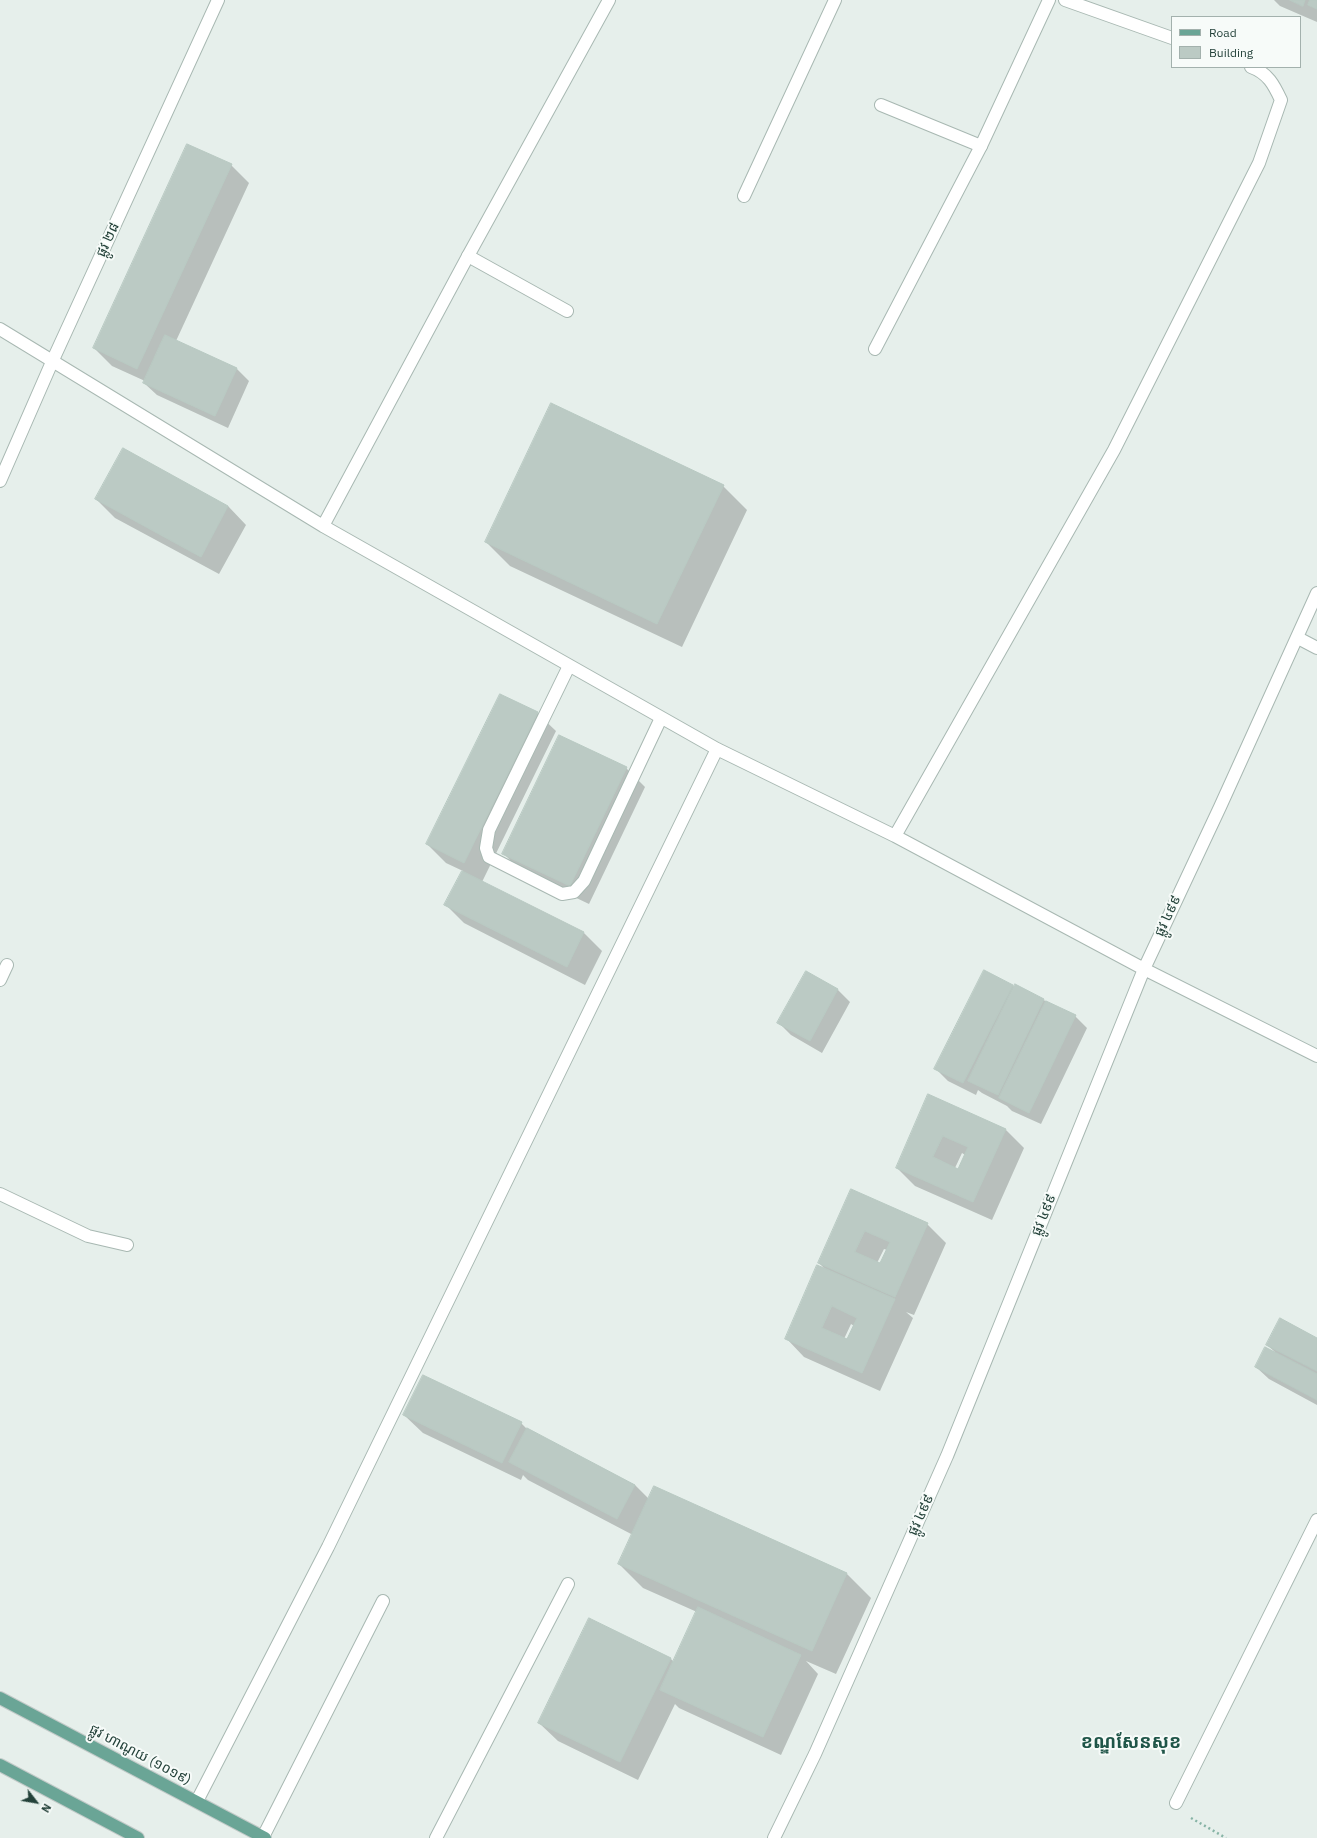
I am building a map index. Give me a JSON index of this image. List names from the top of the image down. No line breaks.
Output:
{"streets":{"main road":["ផ្លូវ ហាណូយ (១០១៩)"],"street":["ផ្លូវ ២៨","ផ្លូវ ៤៩៩"]},"districts":["ខណ្ឌសែនសុខ"],"legend":["Road","Building"],"north":"bottom right"}
